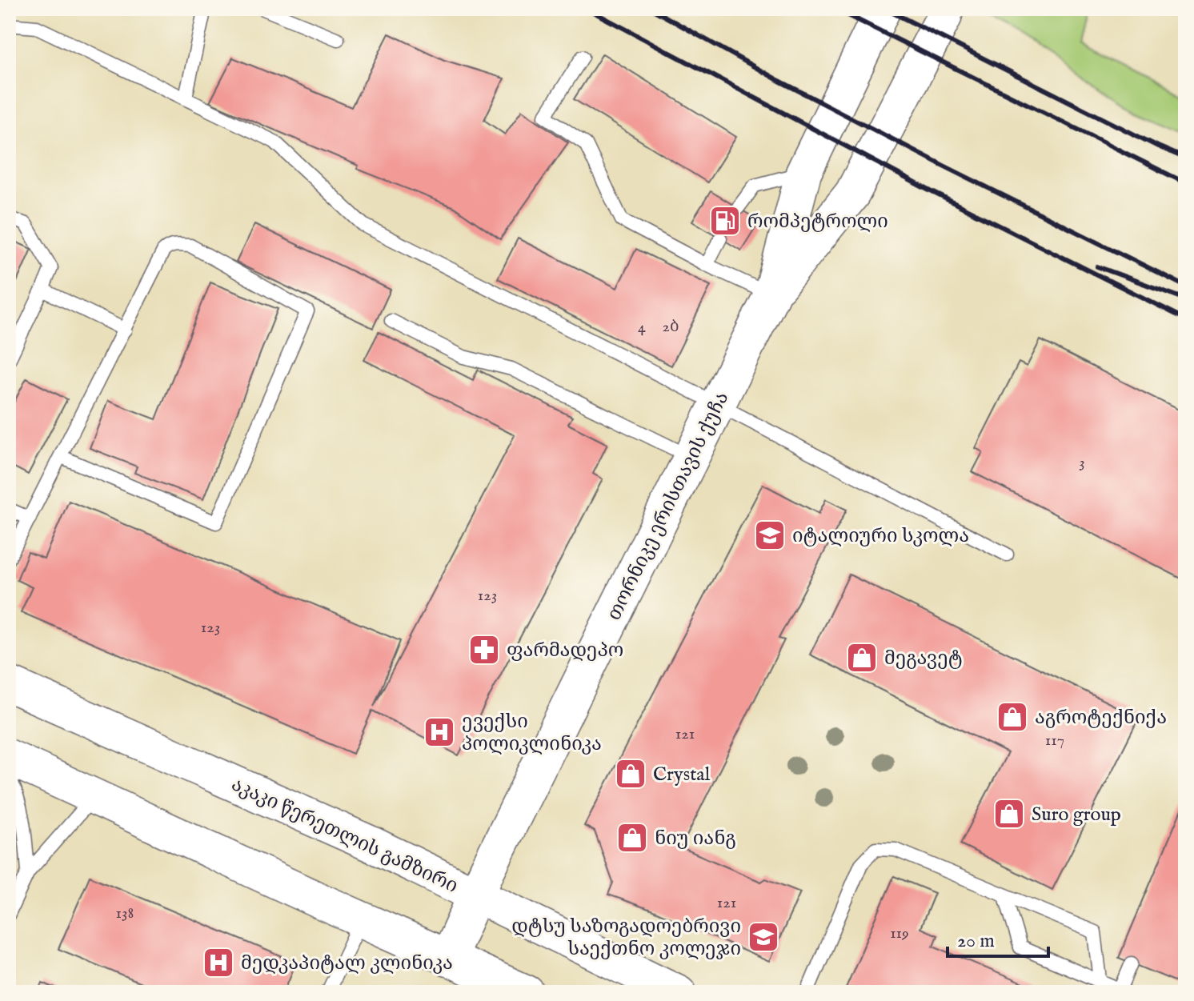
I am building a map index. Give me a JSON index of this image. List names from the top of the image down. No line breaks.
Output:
{"streets":{"main road":["თორნიკე ერისთავის ქუჩა","აკაკი წერეთლის გამზირი"]},"crossings":[["თორნიკე ერისთავის ქუჩა","აკაკი წერეთლის გამზირი"]],"places":{"fuel station":["რომპეტროლი"],"school or university":["იტალიური სკოლა","დტსუ საზოგადოებრივი საექთნო კოლეჯი"],"pharmacy":["ფარმადეპო"],"shop":["მეგავეტ","აგროტექნიქა","Crystal","Suro group","ნიუ იანგ"],"hospital":["ევექსი პოლიკლინიკა","მედკაპიტალ კლინიკა"]},"house_numbers":["2ბ","4","3","123","123","121","117","121","138","119"],"scale_bar":"20 m"}
